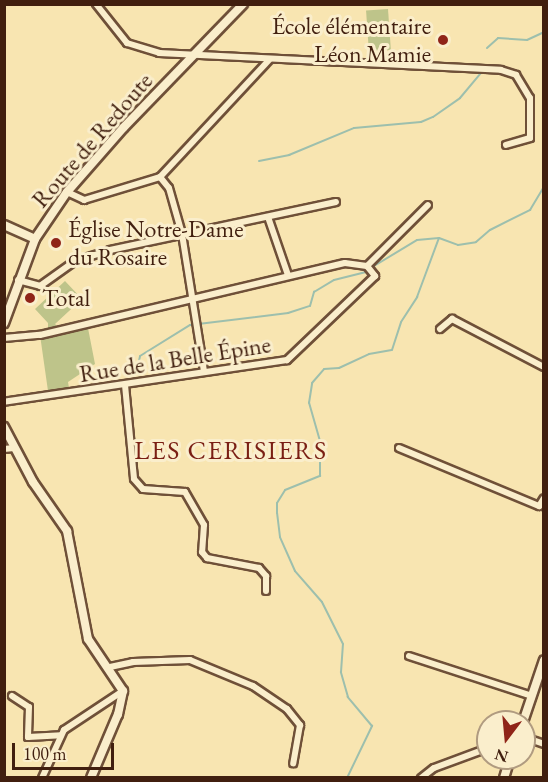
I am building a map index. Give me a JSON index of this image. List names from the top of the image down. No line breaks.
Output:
{"streets":{"main road":["Route de Redoute"],"street":["Rue de la Belle Épine"]},"districts":["LES CERISIERS"],"places":["École élémentaire Léon Mamie","Église Notre-Dame du Rosaire","Total"],"scale_bar":"100 m","north":"bottom"}
